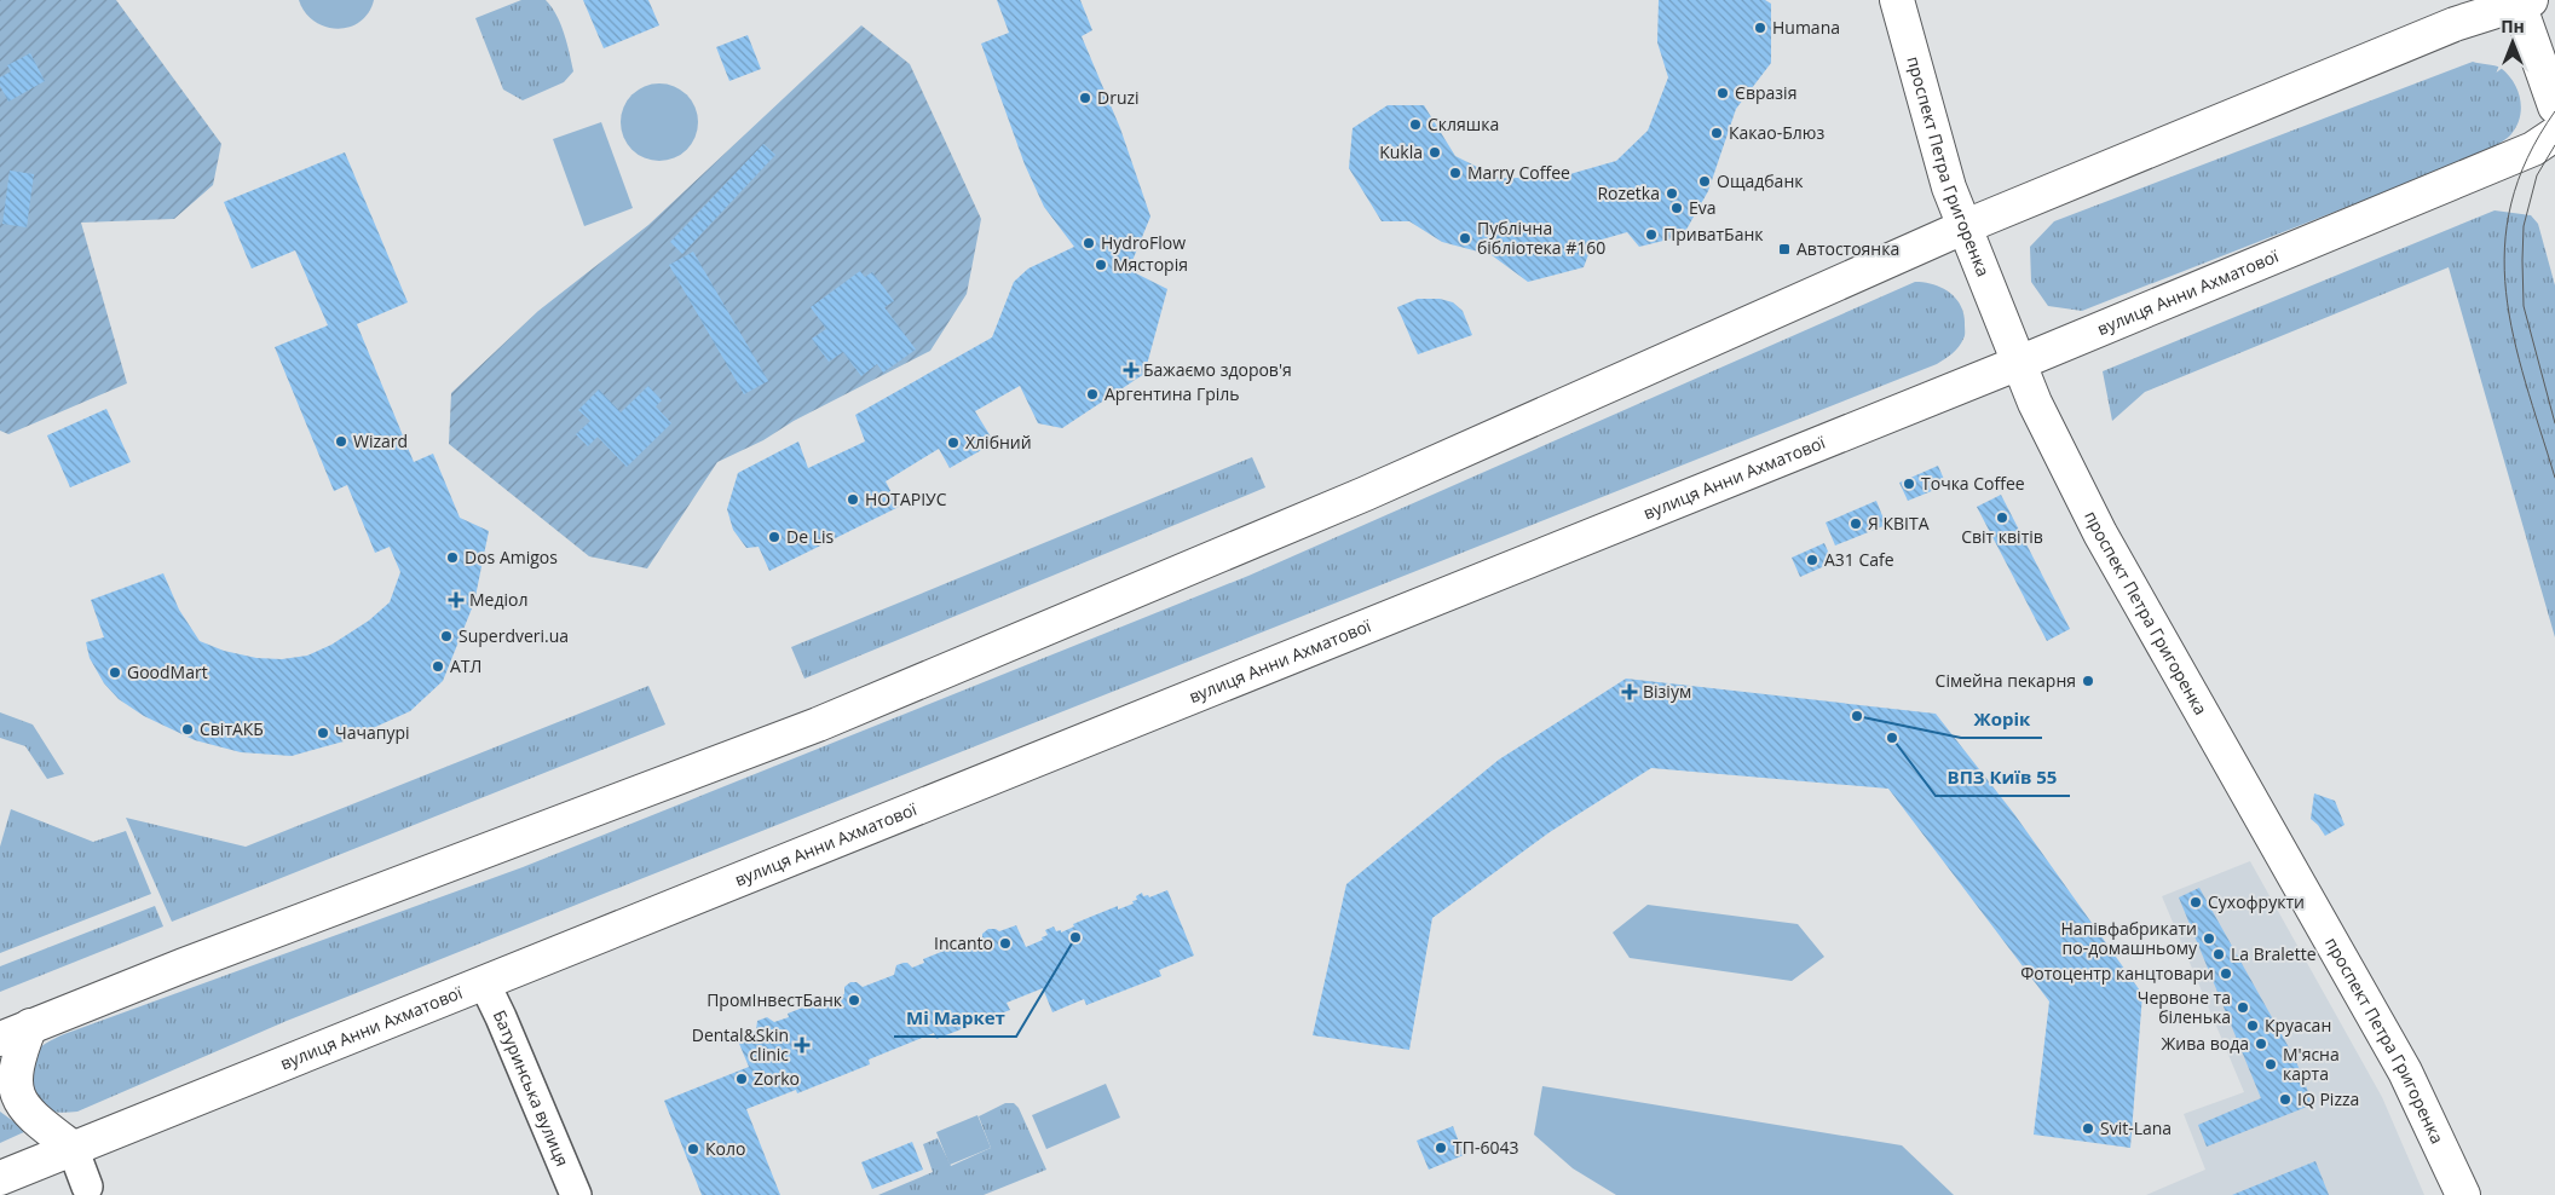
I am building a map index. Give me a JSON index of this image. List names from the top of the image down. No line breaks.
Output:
{"streets":{"main road":["проспект Петра Григоренка","вулиця Анни Ахматової"],"street":["Батуринська вулиця"]},"crossings":[["проспект Петра Григоренка","вулиця Анни Ахматової"],["вулиця Анни Ахматової","Батуринська вулиця"]],"places":{"other":["Humana","Євразія","Druzi","Скляшка","Какао-Блюз","Kukla","Marry Coffee","Ощадбанк","Rozetka","Eva","ПриватБанк","Публічна бібліотека #160","HydroFlow","Мясторія","Аргентина Гріль","Wizard","Хлібний","Точка Coffee","НОТАРІУС","Світ квітів","Я КВІТА","De Lis","Dos Amigos","A31 Cafe","Superdveri.ua","АТЛ","GoodMart","Сімейна пекарня","Жорік","СвітАКБ","Чачапурі","ВПЗ Київ 55","Сухофрукти","Мі Маркет","Напівфабрикати по-домашньому","Incanto","La Bralette","Фотоцентр канцтовари","ПромІнвестБанк","Червоне та біленька","Круасан","Жива вода","М'ясна карта","Zorko","IQ Pizza","Svit-Lana","ТП-6043","Коло"],"transit":["Автостоянка"],"health":["Бажаємо здоров'я","Медіол","Візіум","Dental&Skin clinic"]},"north":"top"}
